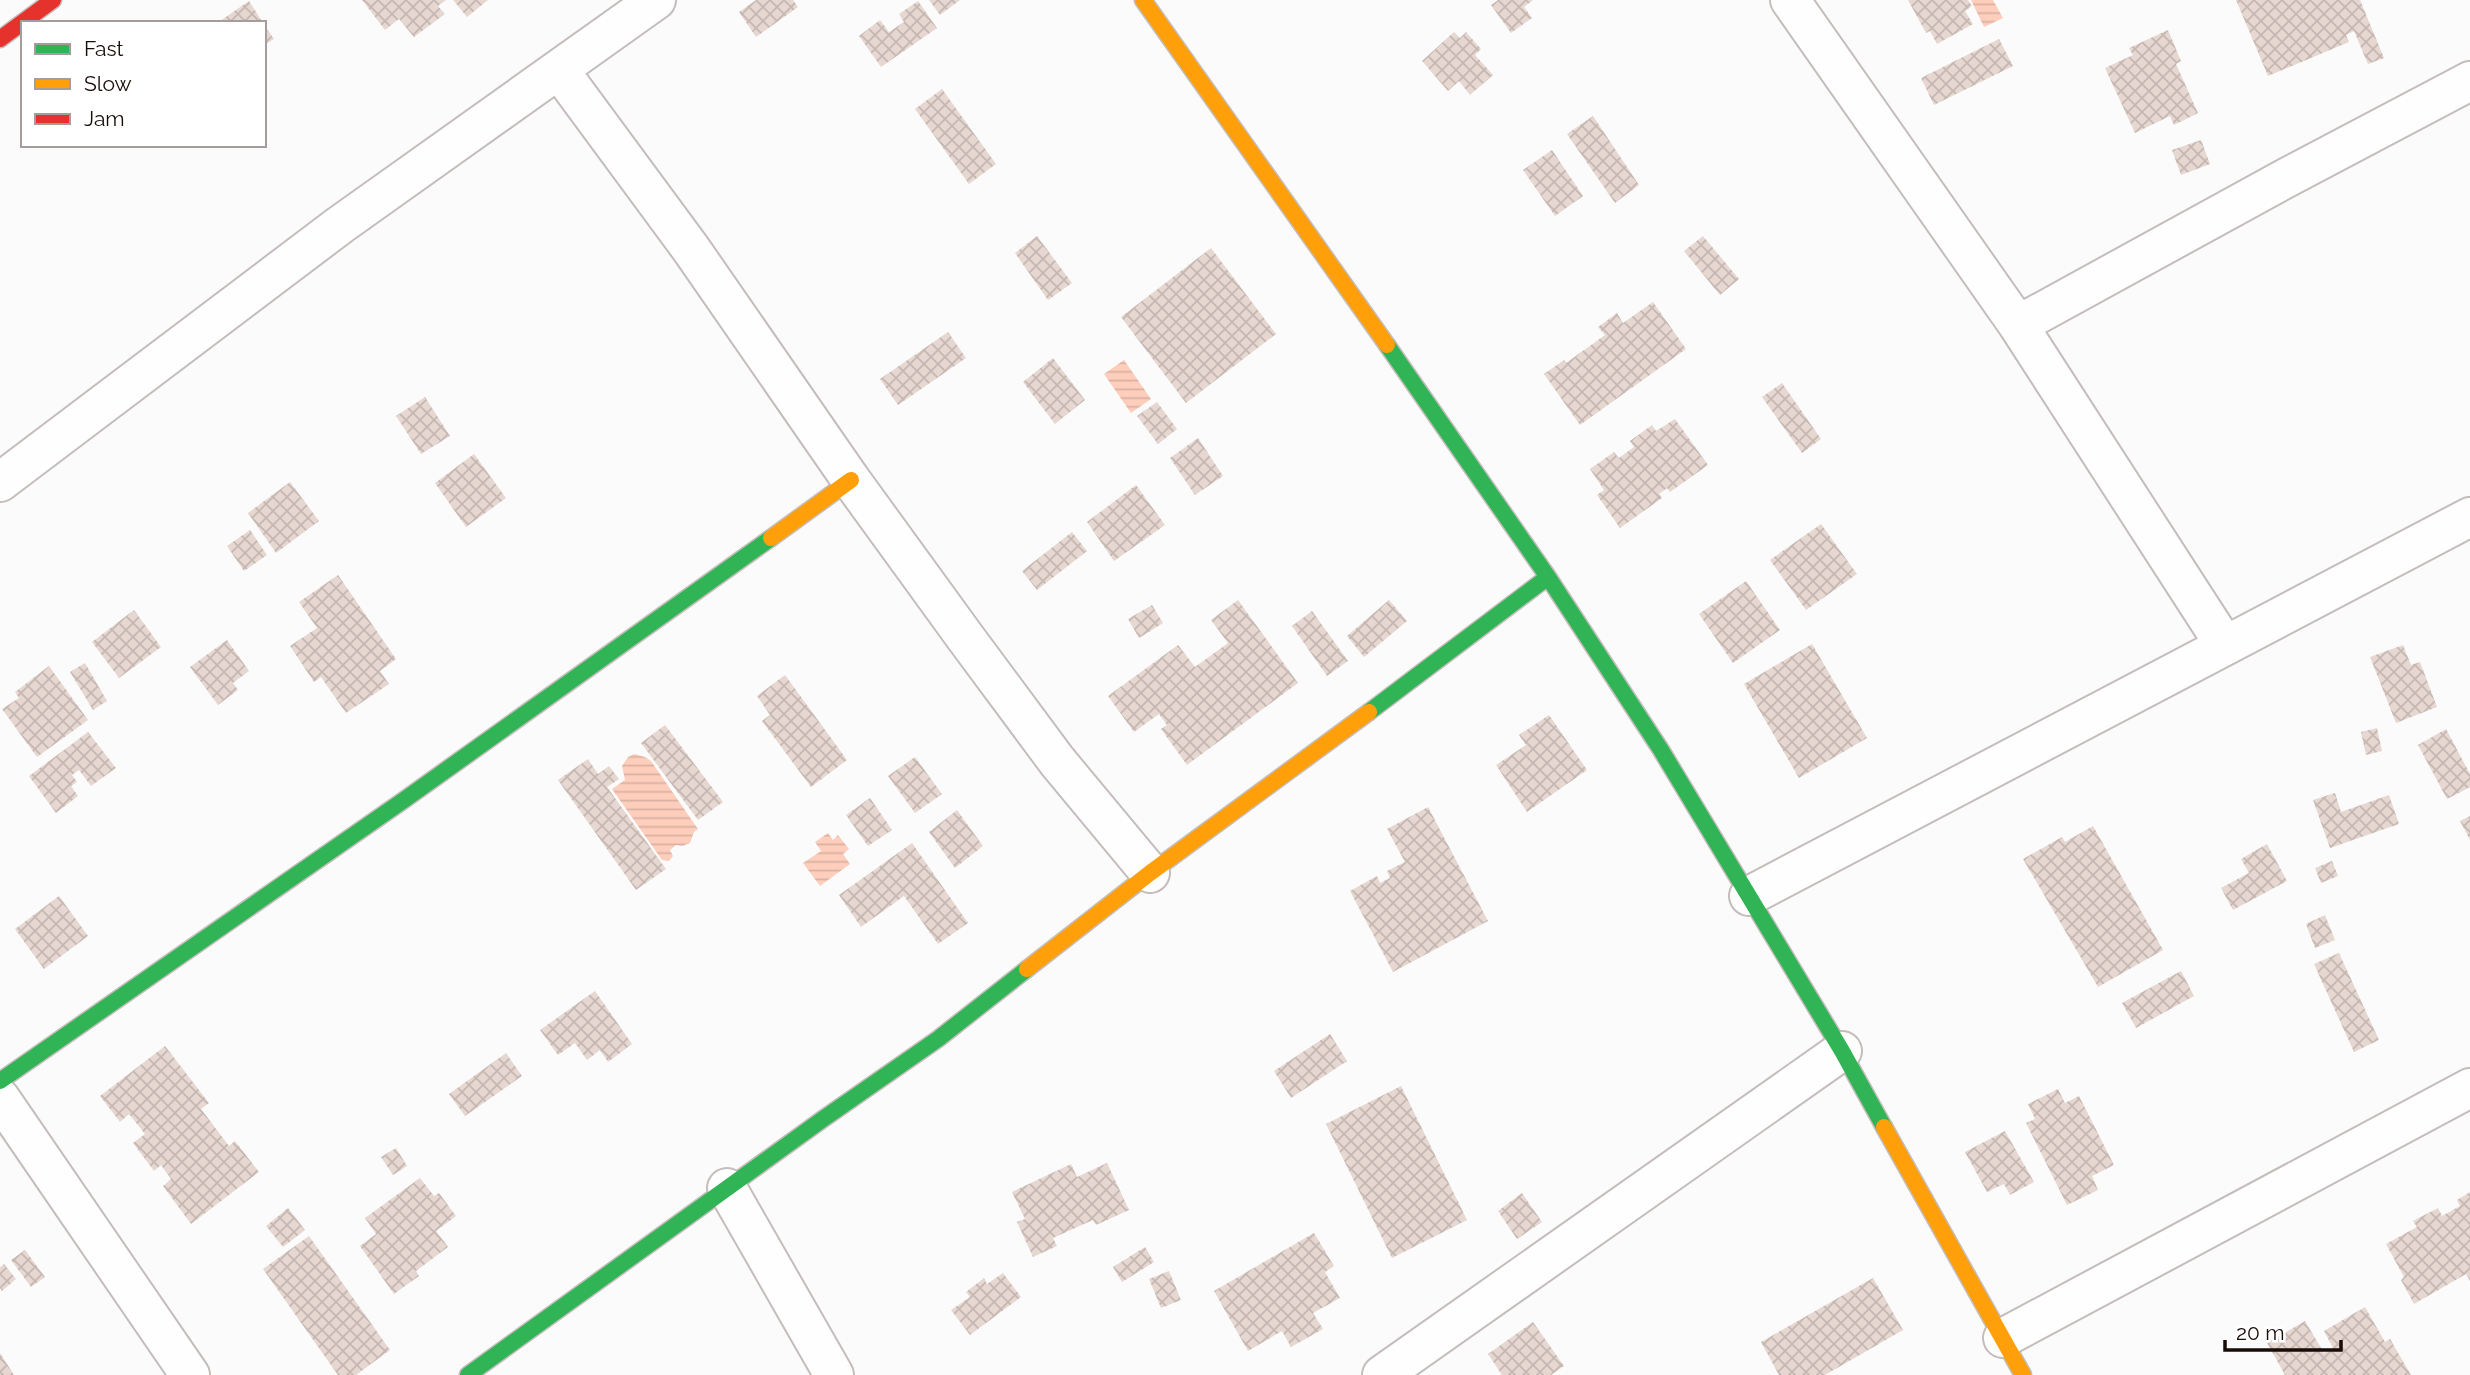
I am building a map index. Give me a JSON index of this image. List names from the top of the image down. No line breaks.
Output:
{"legend":["Fast","Slow","Jam"],"scale_bar":"20 m"}
